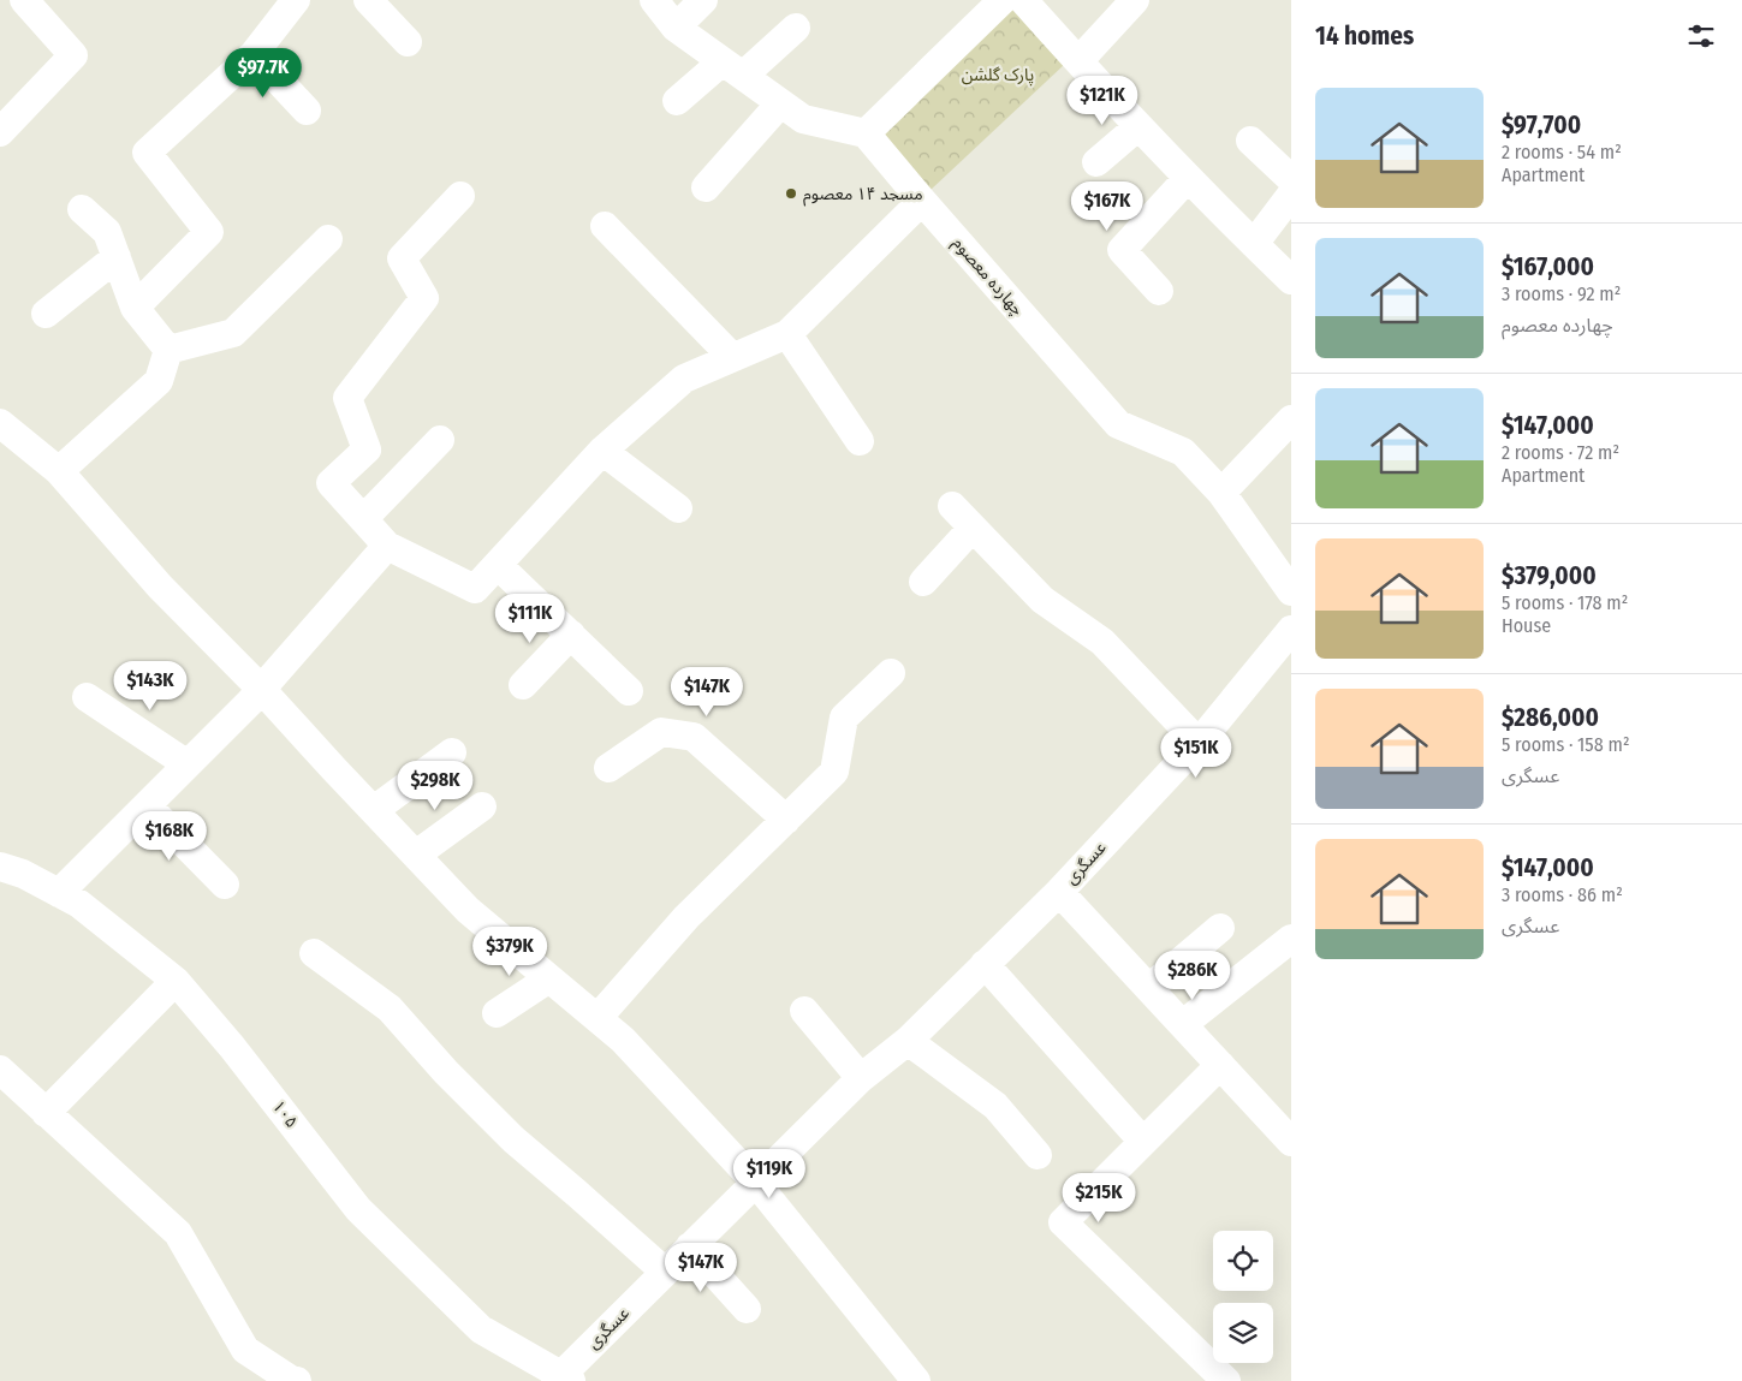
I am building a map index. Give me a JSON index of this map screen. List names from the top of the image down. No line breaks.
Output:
{"streets":{"street":["چهارده معصوم","عسگری","۱۰۵"]},"crossings":[["عسگری","۱۰۵"]],"parks":["پارک گلشن"],"places":["مسجد ۱۴ معصوم"],"page":{"heading":"14 homes","price":["$97.7K","$121K","$167K","$111K","$143K","$147K","$151K","$298K","$168K","$379K","$286K","$119K","$215K","$147K"],"list":[{"name":"$97,700","note":"2 rooms · 54 m² · Apartment"},{"name":"$167,000","note":"3 rooms · 92 m² · چهارده معصوم"},{"name":"$147,000","note":"2 rooms · 72 m² · Apartment"},{"name":"$379,000","note":"5 rooms · 178 m² · House"},{"name":"$286,000","note":"5 rooms · 158 m² · عسگری"},{"name":"$147,000","note":"3 rooms · 86 m² · عسگری"}]}}
